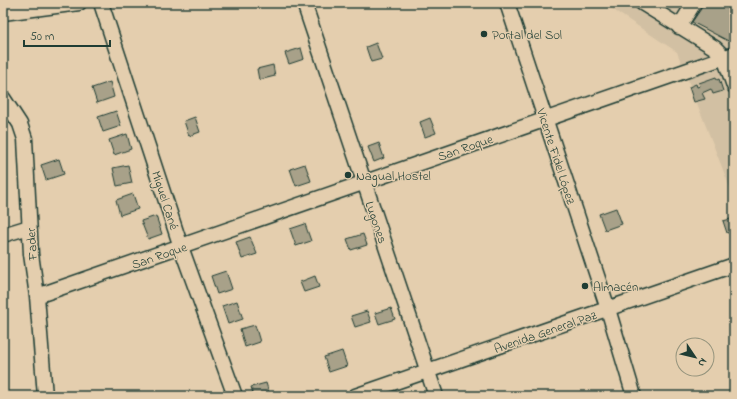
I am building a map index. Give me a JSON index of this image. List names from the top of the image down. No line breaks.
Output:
{"streets":{"street":["San Roque","Vicente Fidel López","Miguel Cané","Lugones","Fader","Avenida General Paz"]},"crossings":[["San Roque","Vicente Fidel López"],["San Roque","Miguel Cané"],["San Roque","Lugones"],["San Roque","Fader"],["Vicente Fidel López","Avenida General Paz"],["Lugones","Avenida General Paz"]],"places":["Portal del Sol","Nagual Hostel","Almacén"],"scale_bar":"50 m","north":"bottom right"}
